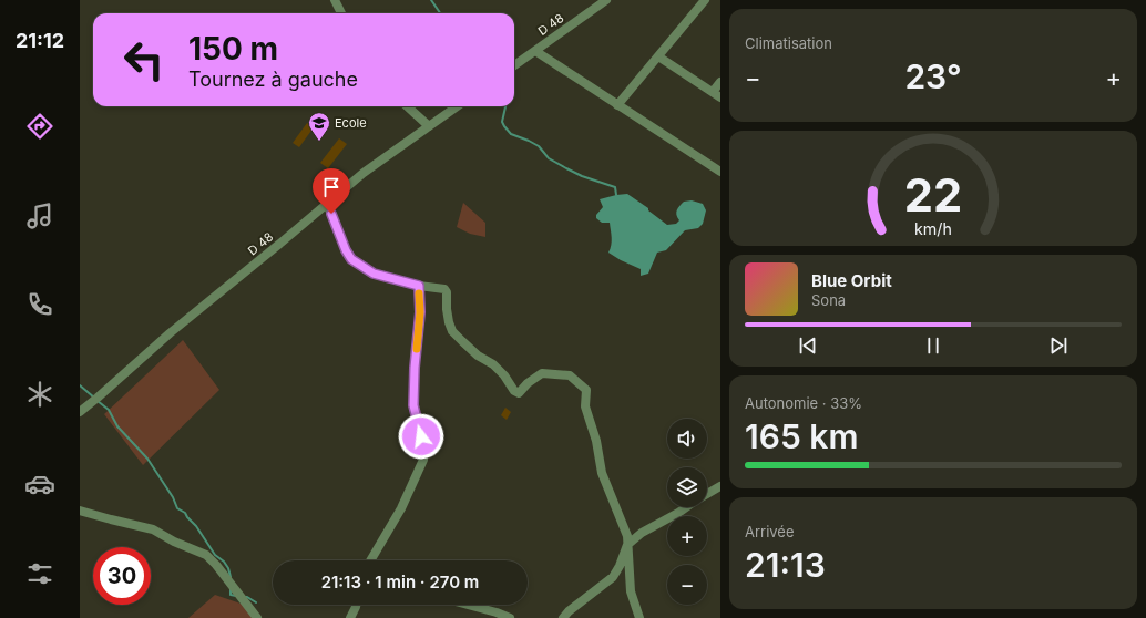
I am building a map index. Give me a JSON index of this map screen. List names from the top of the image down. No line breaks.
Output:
{"streets":{"street":["D 48"]},"places":{"school or university":["Ecole"]},"page":{"tabs":"21:12","tile":["Climatisation",["Autonomie · 33%","165 km"],["Arrivée","21:13"]],"turn":["150 m","Tournez à gauche"],"heat":["−","23°","+"],"song":["Blue Orbit","Sona"],"map_buttons":["+","−"],"limit":"30","trip":"21:13 · 1 min · 270 m","gauge":["22","km/h"]}}
